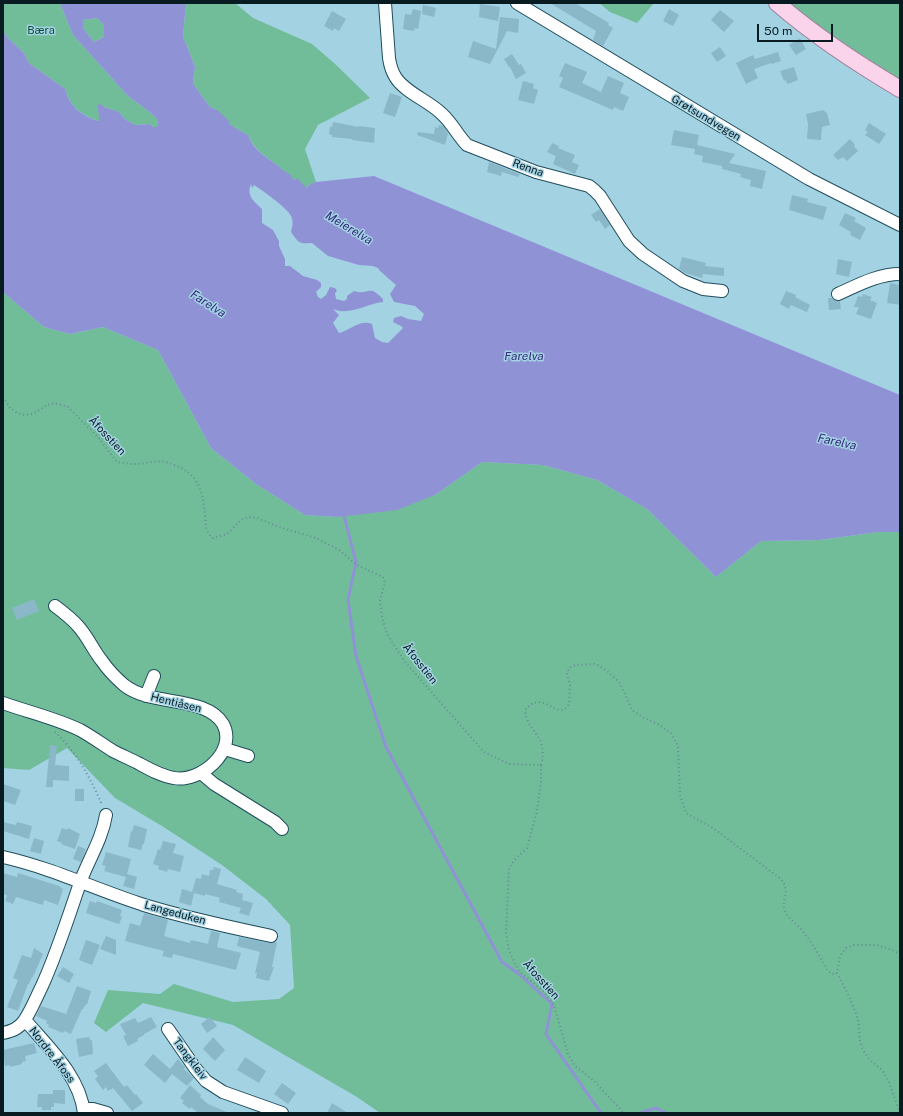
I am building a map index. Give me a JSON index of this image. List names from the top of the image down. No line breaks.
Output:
{"streets":{"street":["Grøtsundvegen","Renna","Hentiåsen","Langeduken","Nordre Åfoss","Tangkleiv"],"path":["Åfosstien"]},"water":["Meierelva","Farelva"],"parks":["Bæra"],"scale_bar":"50 m"}
